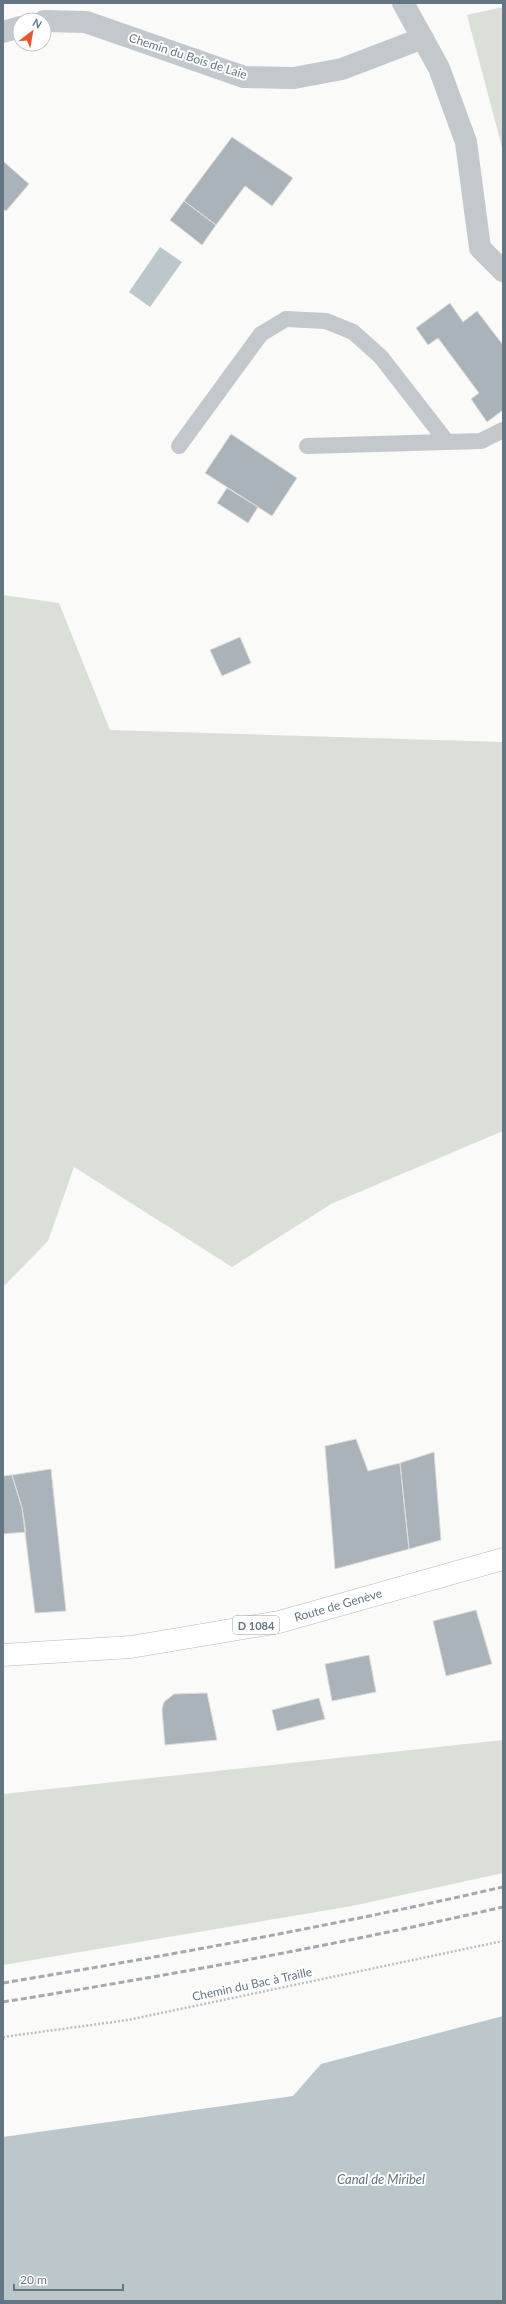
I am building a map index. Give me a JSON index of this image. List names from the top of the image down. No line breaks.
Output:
{"streets":{"main road":["Route de Genève","D 1084"],"street":["Chemin du Bois de Laie"],"path":["Chemin du Bac à Traille"]},"water":["Canal de Miribel"],"scale_bar":"20 m","north":"top right"}
